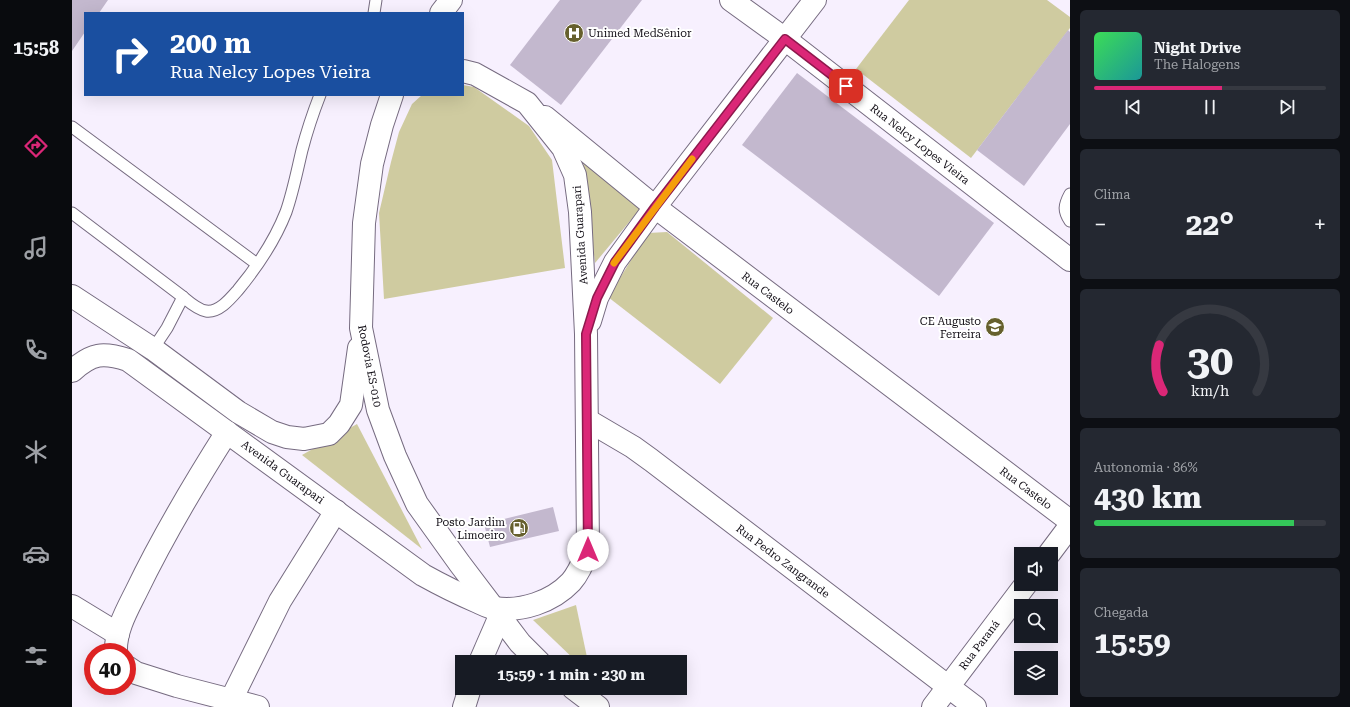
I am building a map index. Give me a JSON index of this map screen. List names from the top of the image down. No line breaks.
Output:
{"streets":{"street":["Rua Nelcy Lopes Vieira","Avenida Guarapari","Rua Castelo","Rodovia ES-010","Rua Pedro Zangrande","Rua Paraná"]},"crossings":[["Rua Nelcy Lopes Vieira","Avenida Guarapari"],["Avenida Guarapari","Rua Castelo"],["Avenida Guarapari","Rodovia ES-010"],["Avenida Guarapari","Rua Pedro Zangrande"],["Rua Pedro Zangrande","Rua Paraná"]],"places":{"hospital":["Unimed MedSênior"],"school or university":["CE Augusto Ferreira"],"fuel station":["Posto Jardim Limoeiro"]},"page":{"tabs":"15:58","turn":["200 m","Rua Nelcy Lopes Vieira"],"song":["Night Drive","The Halogens"],"tile":["Clima",["Autonomia · 86%","430 km"],["Chegada","15:59"]],"heat":["−","22°","+"],"limit":"40","trip":"15:59 · 1 min · 230 m","gauge":["30","km/h"]}}
